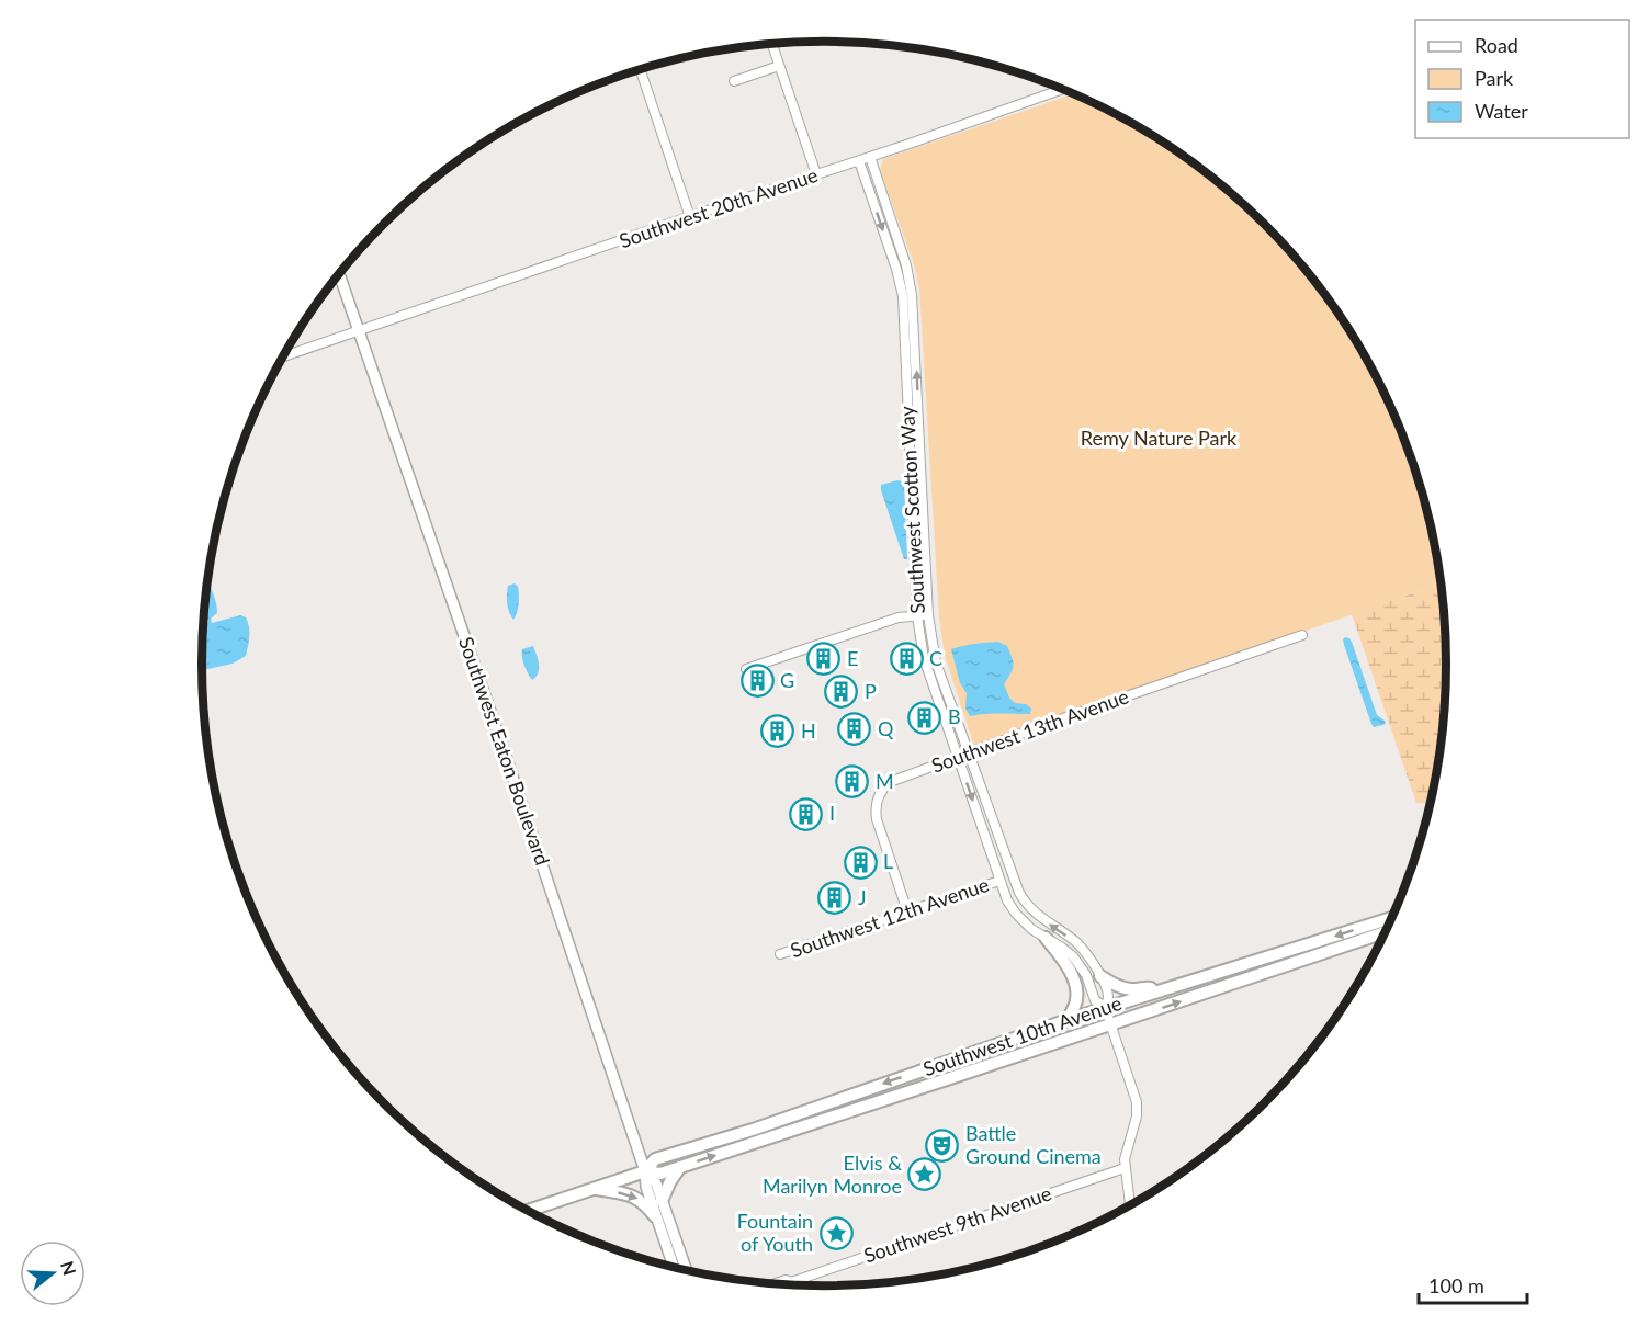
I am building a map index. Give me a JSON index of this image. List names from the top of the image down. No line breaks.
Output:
{"streets":{"highway":["Southwest 10th Avenue"],"main road":["Southwest Eaton Boulevard"],"street":["Southwest 20th Avenue","Southwest Scotton Way","Southwest 13th Avenue","Southwest 12th Avenue","Southwest 9th Avenue"]},"crossings":[["Southwest 20th Avenue","Southwest Scotton Way"],["Southwest 20th Avenue","Southwest Eaton Boulevard"],["Southwest Scotton Way","Southwest 13th Avenue"],["Southwest Scotton Way","Southwest 12th Avenue"],["Southwest Scotton Way","Southwest 10th Avenue"],["Southwest Scotton Way","Southwest 9th Avenue"],["Southwest 13th Avenue","Southwest 12th Avenue"],["Southwest Eaton Boulevard","Southwest 10th Avenue"]],"parks":["Remy Nature Park"],"places":{"building":["E","C","G","P","B","Q","H","M","I","L","J"],"theatre":["Battle Ground Cinema"],"place":["Elvis & Marilyn Monroe","Fountain of Youth"]},"legend":["Road","Park","Water"],"scale_bar":"100 m","north":"right"}
